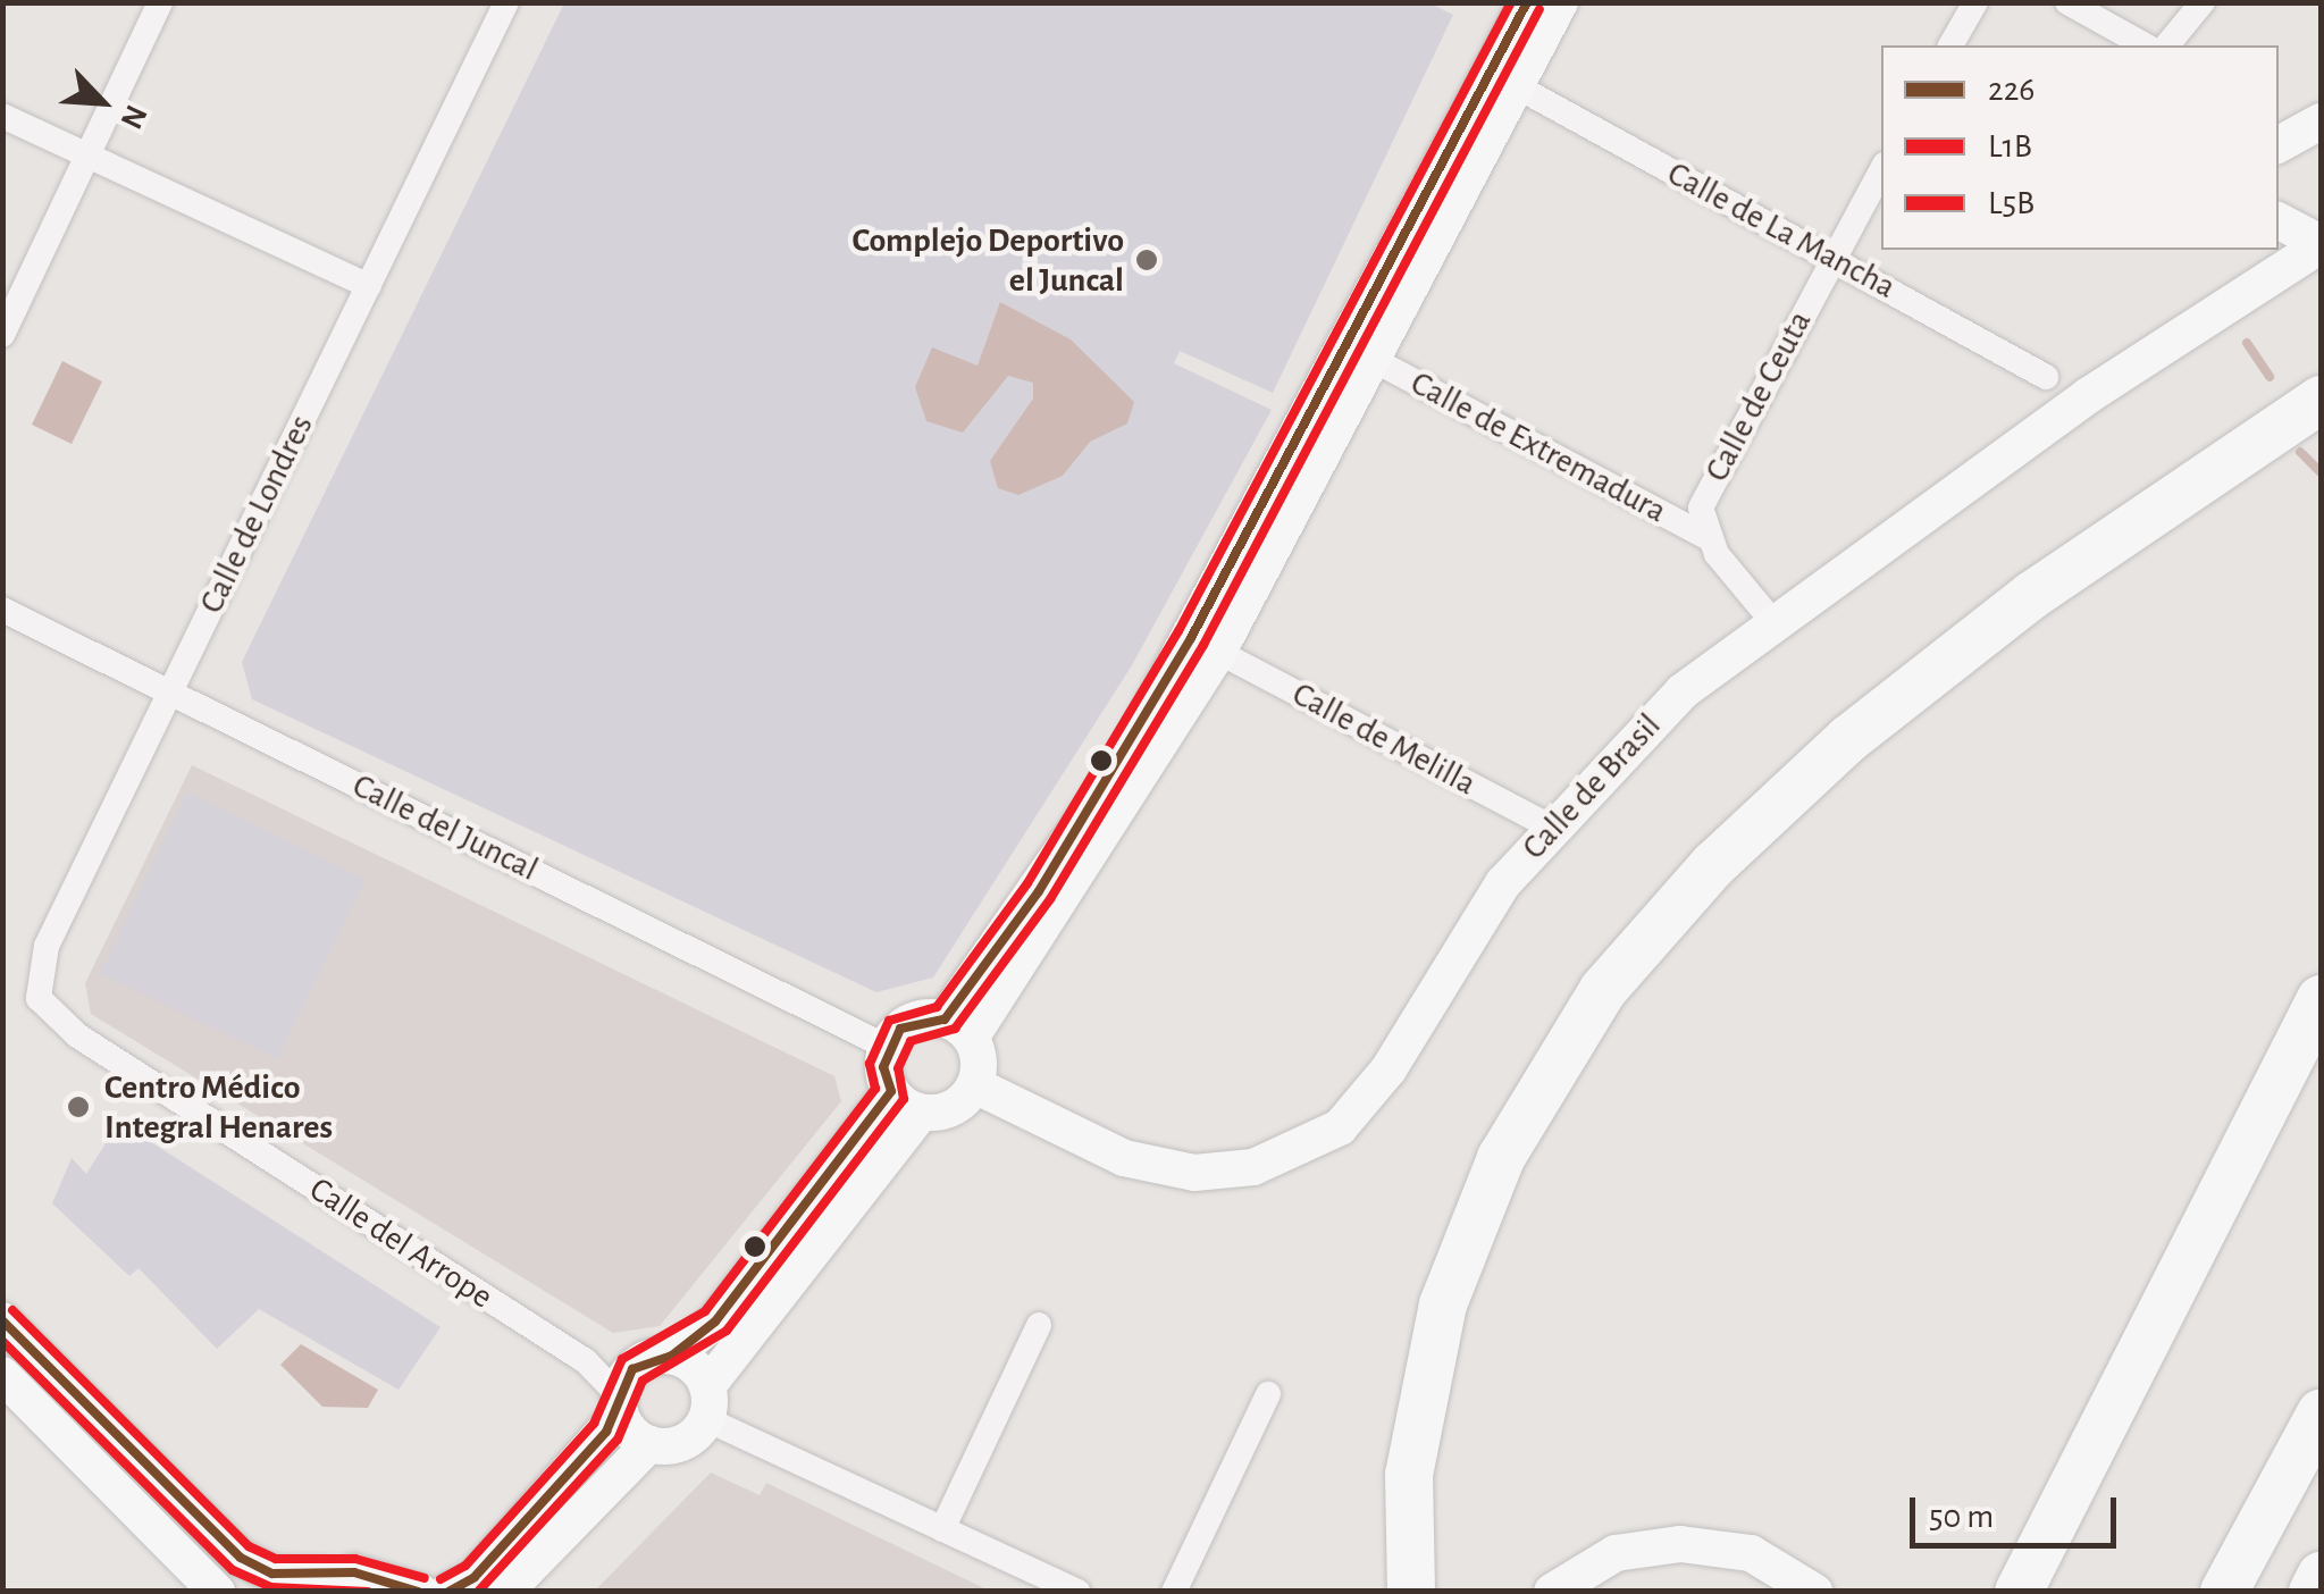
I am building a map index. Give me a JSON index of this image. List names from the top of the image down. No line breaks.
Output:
{"streets":{"street":["Calle de La Mancha","Calle de Ceuta","Calle de Extremadura","Calle de Londres","Calle de Melilla","Calle de Brasil","Calle del Juncal","Calle del Arrope"]},"crossings":[["Calle de La Mancha","Calle de Ceuta"],["Calle de Ceuta","Calle de Extremadura"],["Calle de Londres","Calle del Juncal"],["Calle de Londres","Calle del Arrope"],["Calle de Melilla","Calle de Brasil"],["Calle de Brasil","Calle del Juncal"]],"places":["Complejo Deportivo el Juncal","Centro Médico Integral Henares"],"lines":["transit line 226","transit line L5B","transit line L1B"],"legend":["226","L1B","L5B"],"scale_bar":"50 m","north":"bottom right"}
